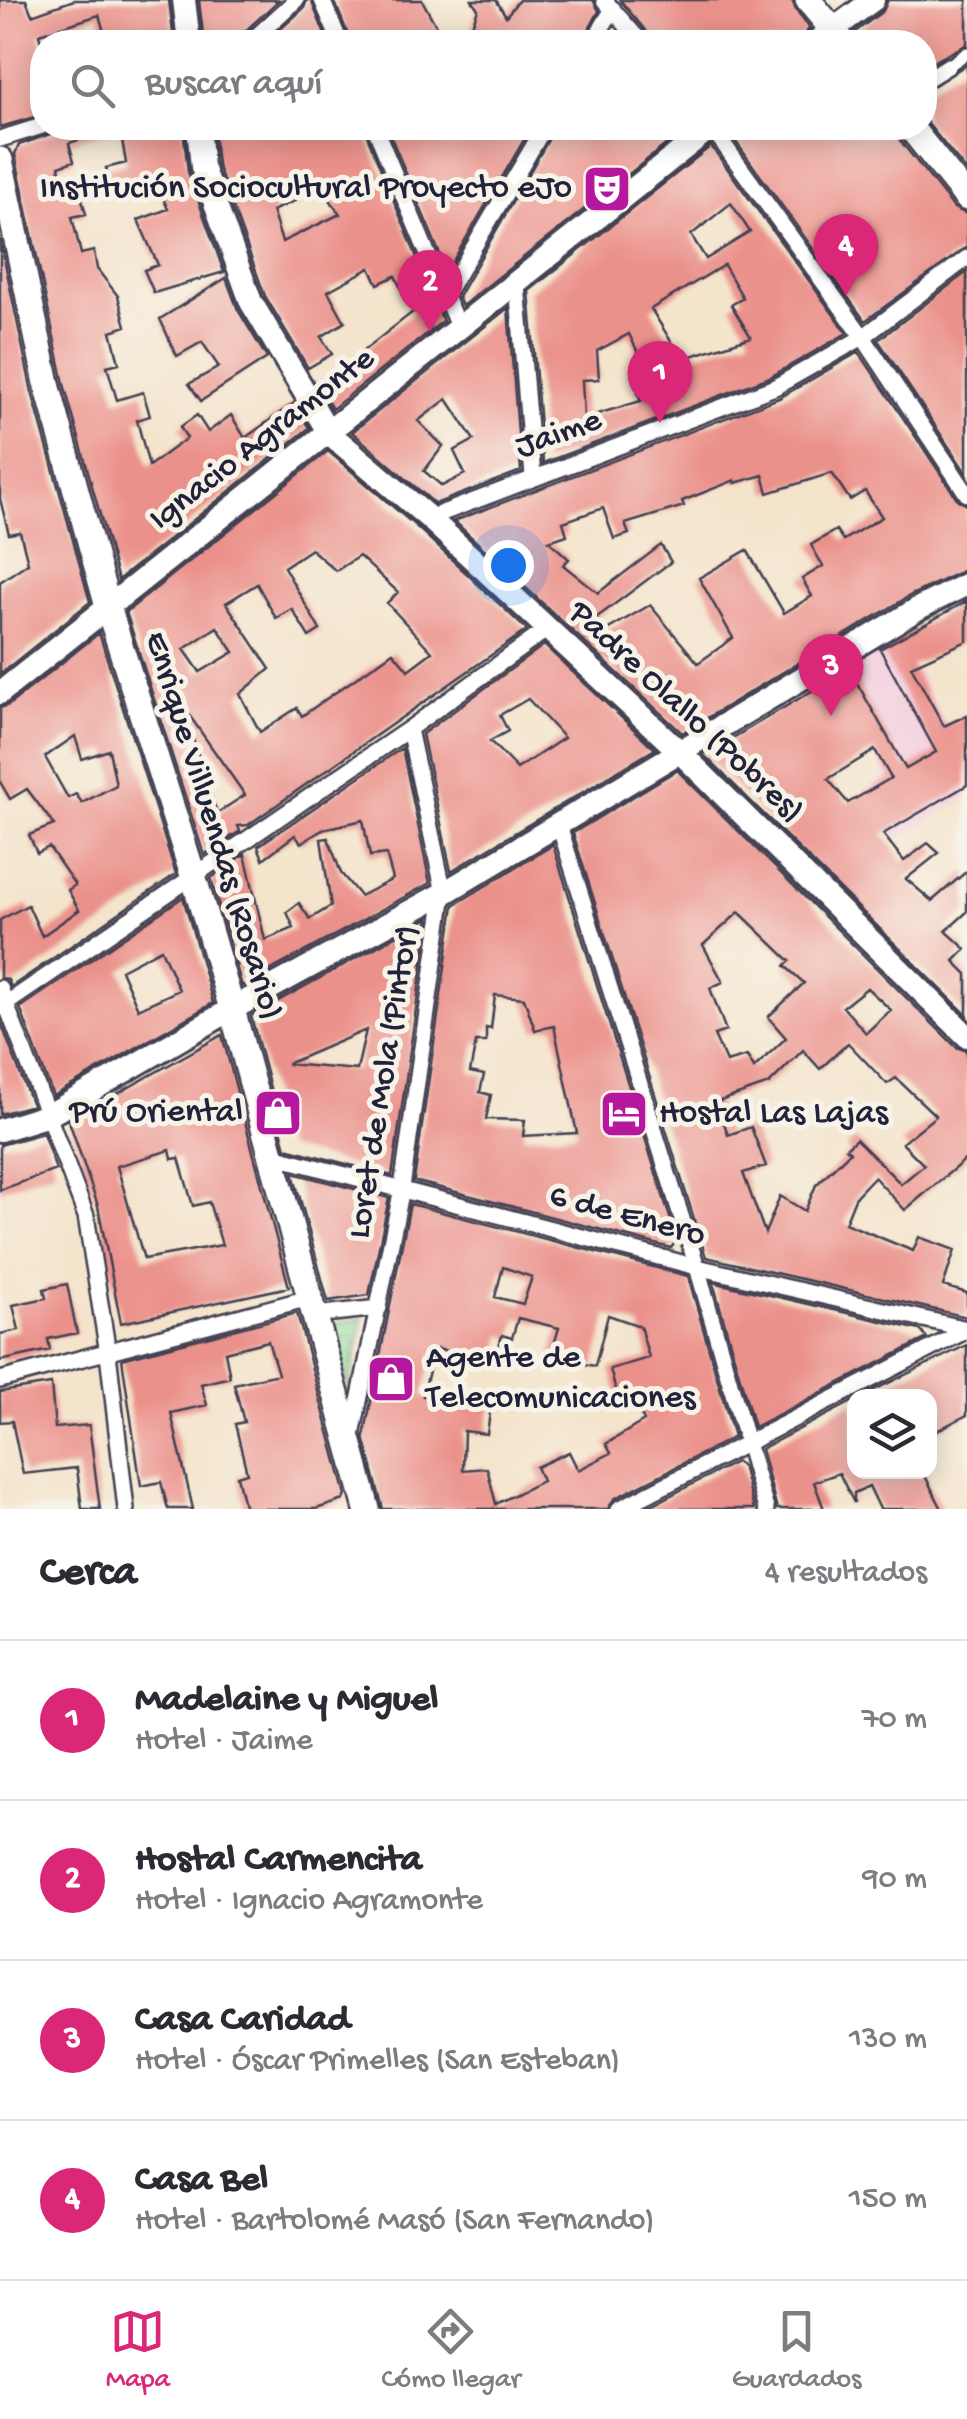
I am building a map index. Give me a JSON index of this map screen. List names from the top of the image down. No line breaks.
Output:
{"streets":{"main road":["Ignacio Agramonte","Padre Olallo (Pobres)","Enrique Villuendas (Rosario)"],"street":["Jaime","Loret de Mola (Pintor)","6 de Enero"]},"crossings":[["Jaime","Padre Olallo (Pobres)"],["Ignacio Agramonte","Padre Olallo (Pobres)"],["Ignacio Agramonte","Enrique Villuendas (Rosario)"],["Enrique Villuendas (Rosario)","Loret de Mola (Pintor)"],["Enrique Villuendas (Rosario)","6 de Enero"],["Loret de Mola (Pintor)","6 de Enero"]],"places":{"theatre":["Institución Sociocultural Proyecto eJo"],"shop":["Prú Oriental","Agente de Telecomunicaciones"],"hotel":["Hostal Las Lajas"]},"page":{"search":"Buscar aquí","pins":["4","2","1","3"],"heading":["Cerca","4 resultados"],"list":[{"mark":"1","name":"Madelaine y Miguel","note":"Hotel · Jaime","value":"70 m"},{"mark":"2","name":"Hostal Carmencita","note":"Hotel · Ignacio Agramonte","value":"90 m"},{"mark":"3","name":"Casa Caridad","note":"Hotel · Óscar Primelles (San Esteban)","value":"130 m"},{"mark":"4","name":"Casa Bel","note":"Hotel · Bartolomé Masó (San Fernando)","value":"150 m"}],"nav":["Mapa","Cómo llegar","Guardados"]}}
